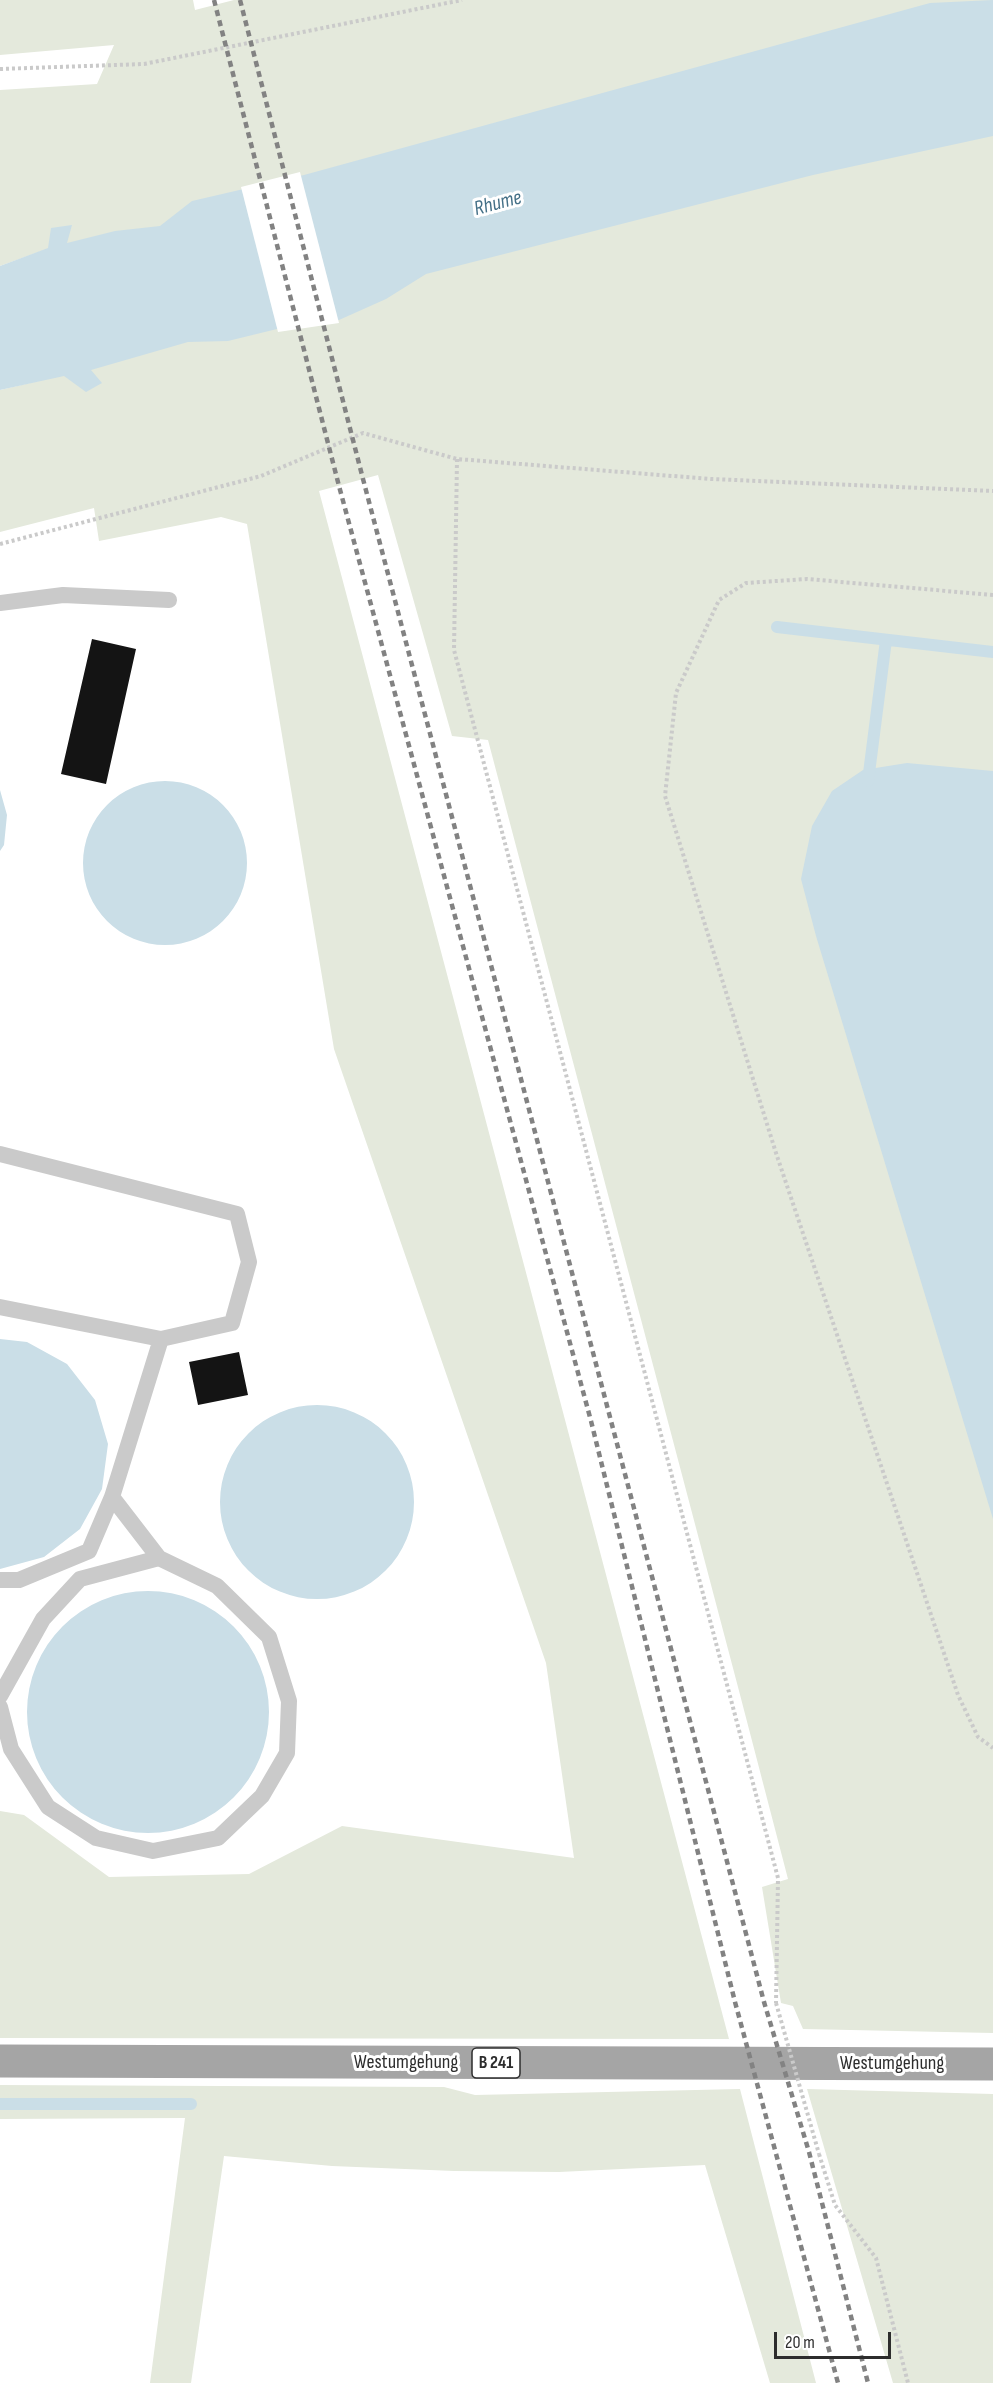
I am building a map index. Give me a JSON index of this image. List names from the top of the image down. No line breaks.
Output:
{"streets":{"main road":["Westumgehung","B 241"]},"water":["Rhume"],"scale_bar":"20 m"}
